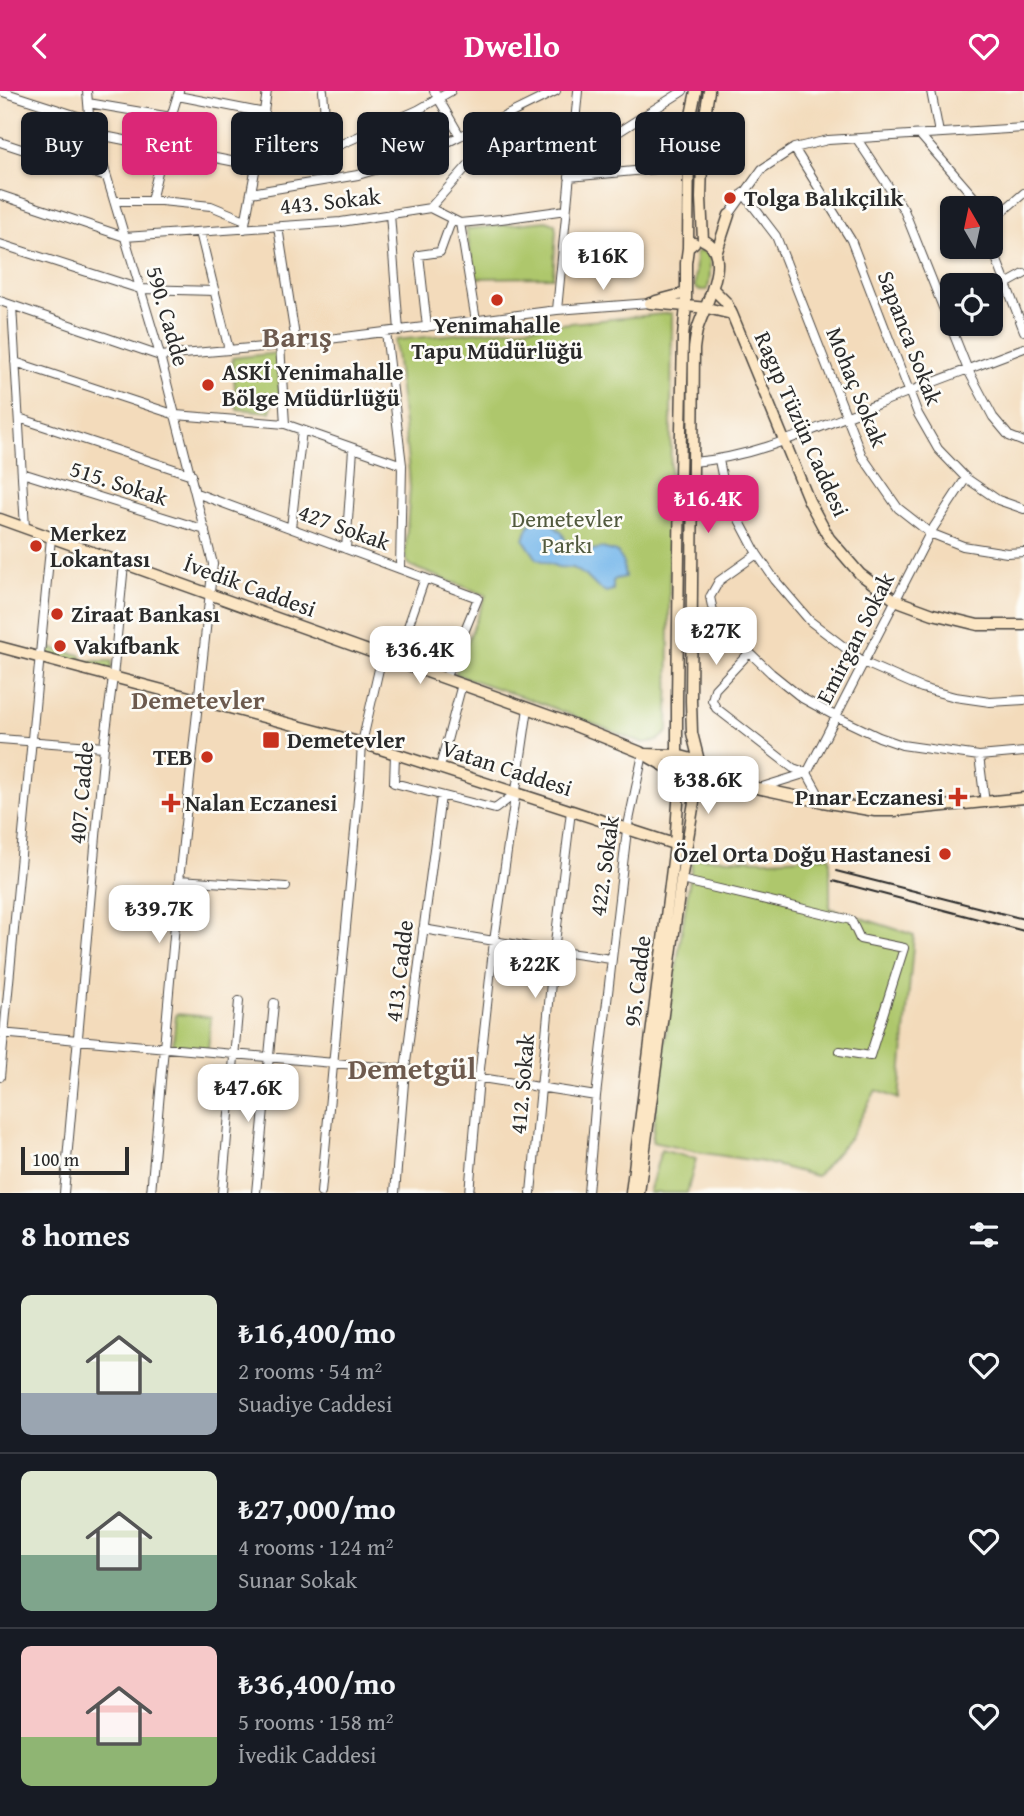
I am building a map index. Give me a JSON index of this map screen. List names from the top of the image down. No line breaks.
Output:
{"streets":{"main road":["Ragıp Tüzün Caddesi","İvedik Caddesi","Vatan Caddesi","95. Cadde"],"street":["443. Sokak","590. Cadde","Sapanca Sokak","Mohaç Sokak","515. Sokak","427 Sokak","Emirgan Sokak","407. Cadde","422. Sokak","413. Cadde","412. Sokak"]},"crossings":[["443. Sokak","590. Cadde"],["590. Cadde","515. Sokak"],["590. Cadde","427 Sokak"],["590. Cadde","İvedik Caddesi"],["590. Cadde","Vatan Caddesi"],["Sapanca Sokak","Emirgan Sokak"],["Mohaç Sokak","Emirgan Sokak"],["Ragıp Tüzün Caddesi","Emirgan Sokak"],["427 Sokak","İvedik Caddesi"],["İvedik Caddesi","407. Cadde"],["İvedik Caddesi","422. Sokak"],["İvedik Caddesi","95. Cadde"],["Vatan Caddesi","407. Cadde"],["Vatan Caddesi","422. Sokak"],["Vatan Caddesi","95. Cadde"],["Vatan Caddesi","412. Sokak"]],"districts":["Barış","Demetevler","Demetgül"],"parks":["Demetevler Parkı"],"places":{"other":["Tolga Balıkçilık","Yenimahalle Tapu Müdürlüğü","ASKİ Yenimahalle Bölge Müdürlüğü","Merkez Lokantası","Ziraat Bankası","Vakıfbank","TEB","Özel Orta Doğu Hastanesi"],"transit":["Demetevler"],"health":["Pınar Eczanesi","Nalan Eczanesi"]},"scale_bar":"100 m","north":"top","page":{"header":"Dwello","chip":["Buy","Rent","Filters","New","Apartment","House"],"price":["₺16K","₺16.4K","₺27K","₺36.4K","₺38.6K","₺39.7K","₺22K","₺47.6K"],"scale":"100 m","heading":"8 homes","list":[{"name":"₺16,400/mo","note":"2 rooms · 54 m² · Suadiye Caddesi"},{"name":"₺27,000/mo","note":"4 rooms · 124 m² · Sunar Sokak"},{"name":"₺36,400/mo","note":"5 rooms · 158 m² · İvedik Caddesi"}]}}
